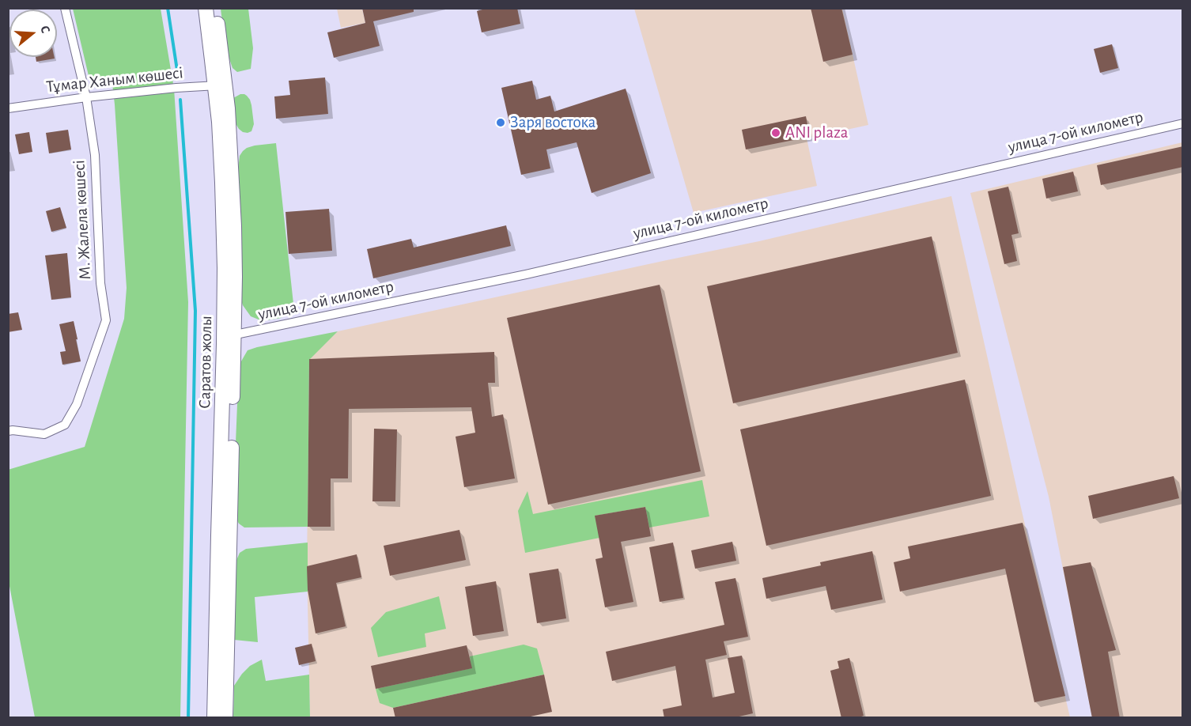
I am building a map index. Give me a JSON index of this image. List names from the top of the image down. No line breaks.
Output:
{"streets":{"main road":["Саратов жолы"],"street":["Тұмар Ханым көшесі","улица 7-ой километр","М. Жалела көшесі"]},"crossings":[["Тұмар Ханым көшесі","М. Жалела көшесі"],["Тұмар Ханым көшесі","Саратов жолы"],["улица 7-ой километр","Саратов жолы"]],"places":["Заря востока","ANI plaza"],"north":"right"}
